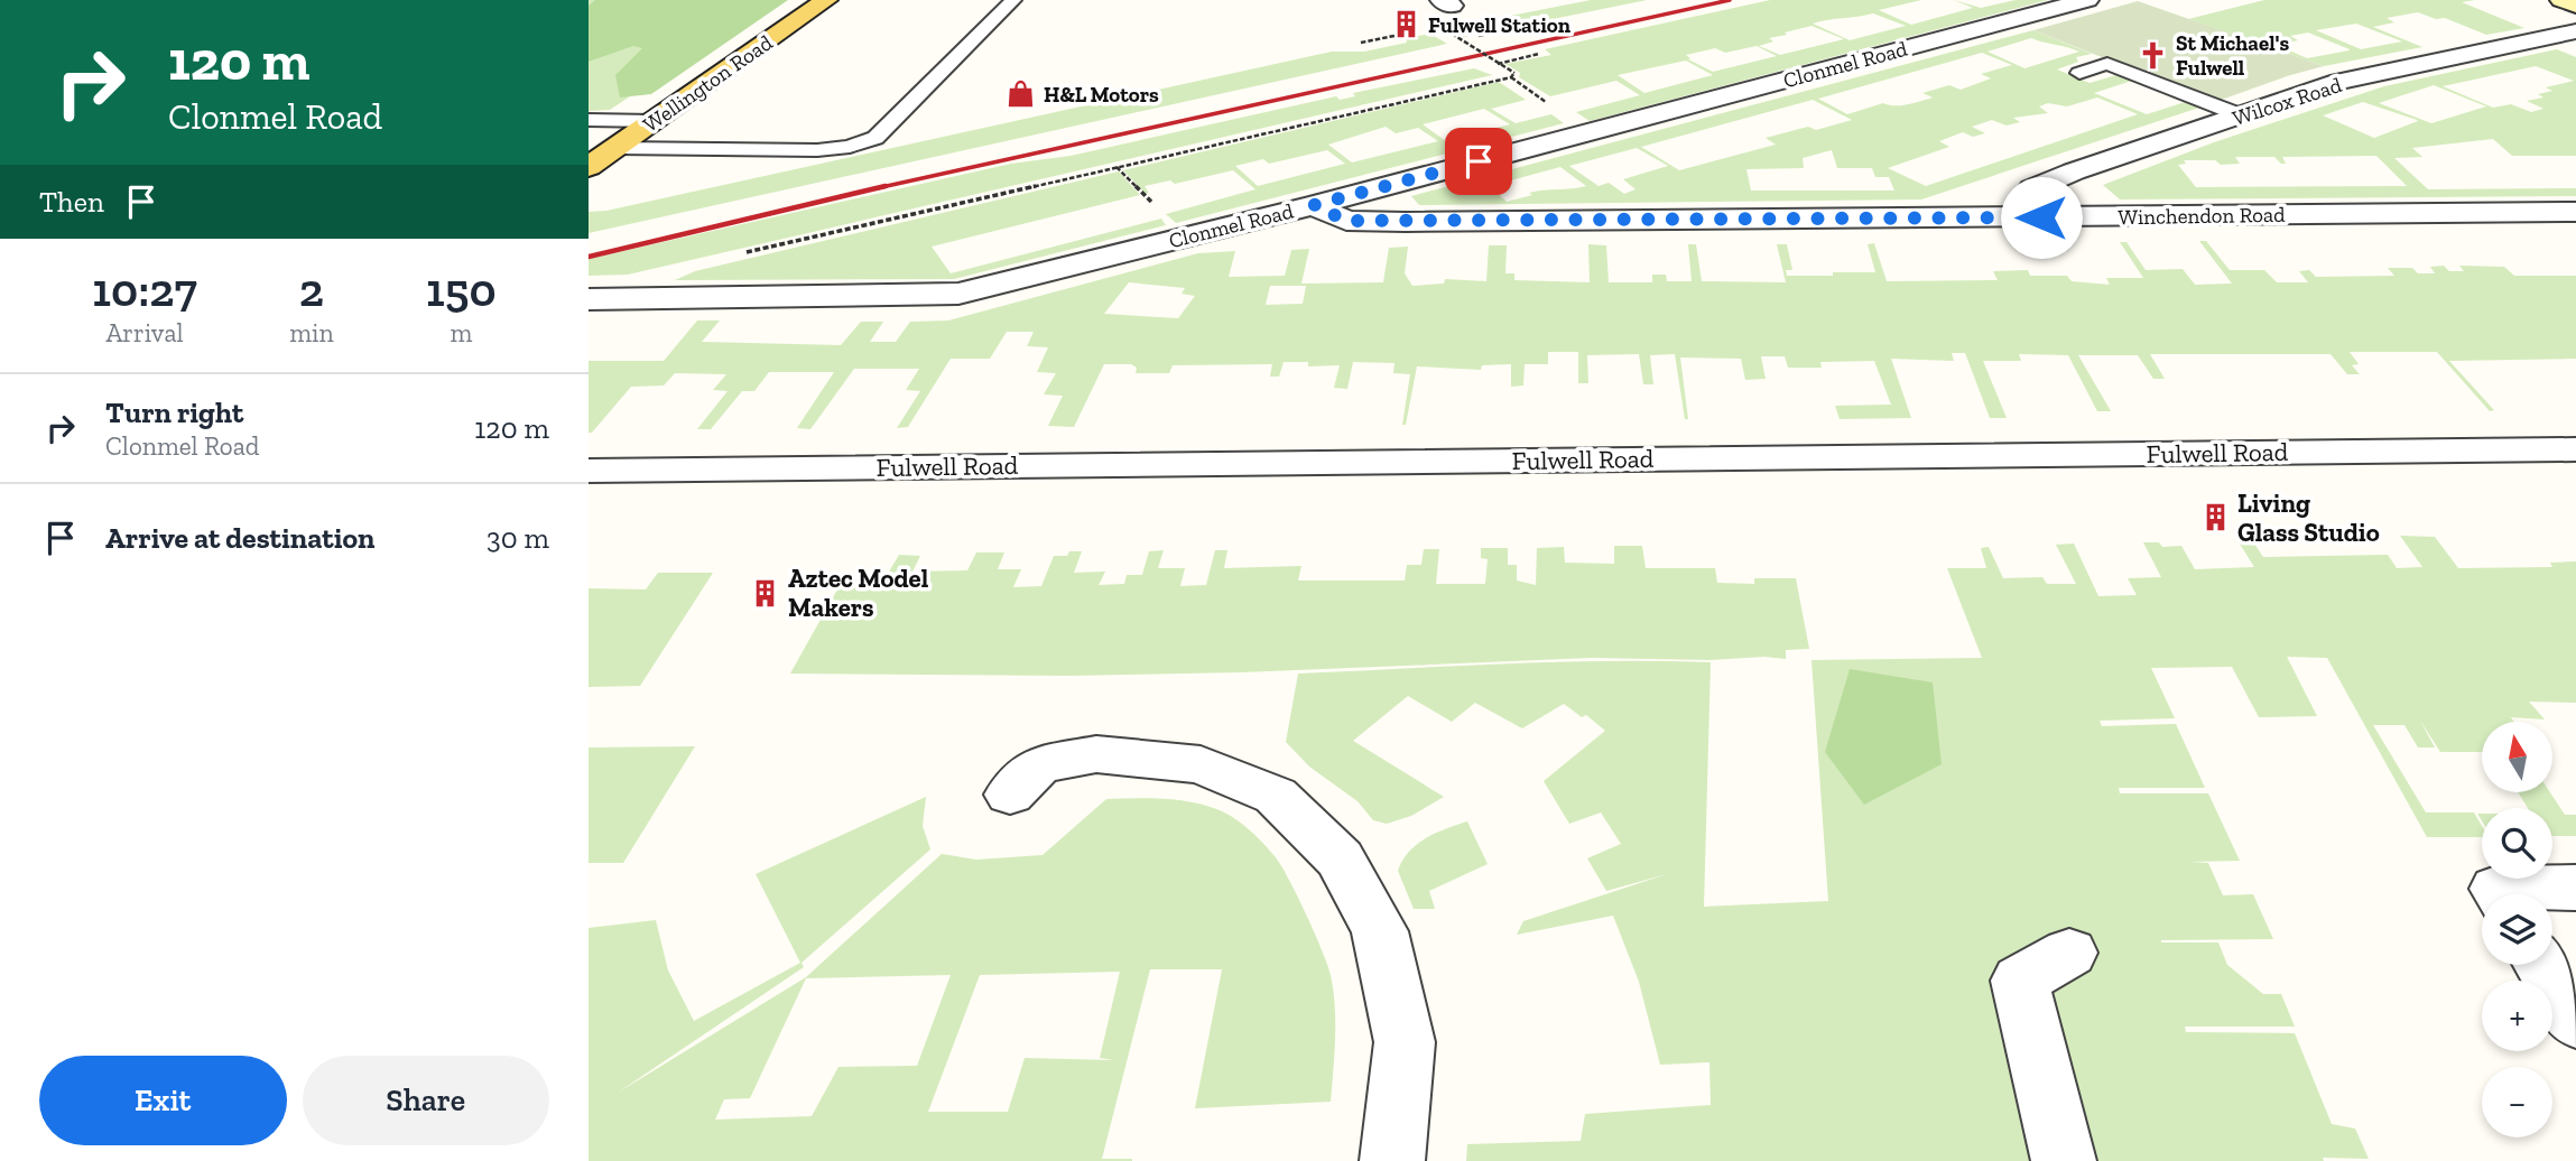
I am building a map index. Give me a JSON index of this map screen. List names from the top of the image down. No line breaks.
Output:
{"streets":{"main road":["Wellington Road"],"street":["Clonmel Road","Wilcox Road","Winchendon Road","Fulwell Road"]},"crossings":[["Clonmel Road","Winchendon Road"],["Wilcox Road","Winchendon Road"]],"places":{"building":["Fulwell Station","Living Glass Studio","Aztec Model Makers"],"church":["St Michael's Fulwell"],"shop":["H&L Motors"]},"north":"top","page":{"turn":["120 m","Clonmel Road"],"then":"Then","eta":["10:27","Arrival","2","min","150","m"],"list":[{"name":"Turn right","note":"Clonmel Road","value":"120 m"},{"name":"Arrive at destination","value":"30 m"}],"map_buttons":["+","−"],"buttons":["Exit","Share"]}}
